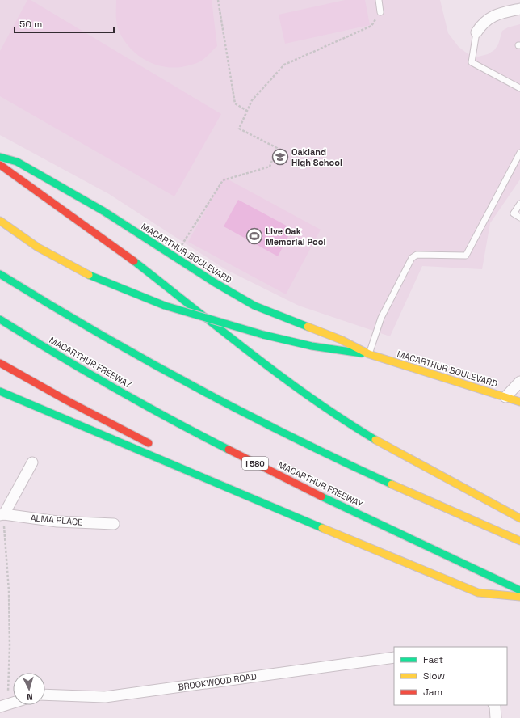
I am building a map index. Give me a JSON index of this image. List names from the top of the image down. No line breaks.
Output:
{"streets":{"main road":["MACARTHUR BOULEVARD","MACARTHUR FREEWAY","I 580"],"street":["ALMA PLACE","BROOKWOOD ROAD"]},"places":{"school or university":["Oakland High School"],"sports":["Live Oak Memorial Pool"]},"legend":["Fast","Slow","Jam"],"scale_bar":"50 m","north":"bottom"}
